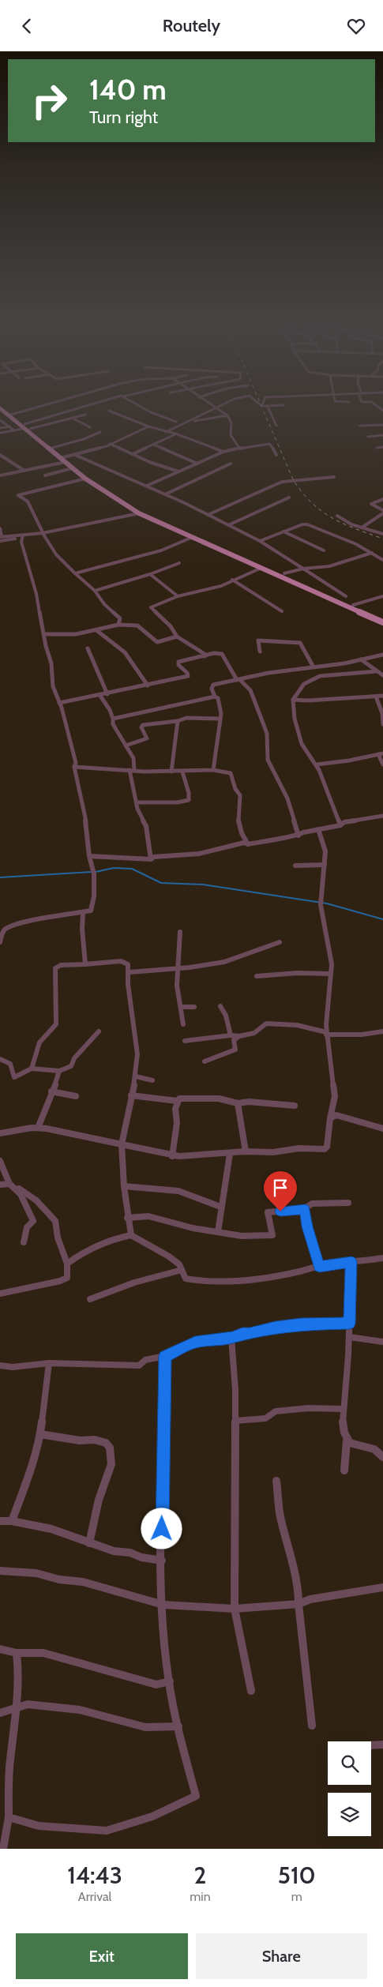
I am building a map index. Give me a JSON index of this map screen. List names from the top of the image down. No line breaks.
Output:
{"page":{"header":"Routely","turn":["140 m","Turn right"],"eta":["14:43","Arrival","2","min","510","m"],"buttons":["Exit","Share"]}}
